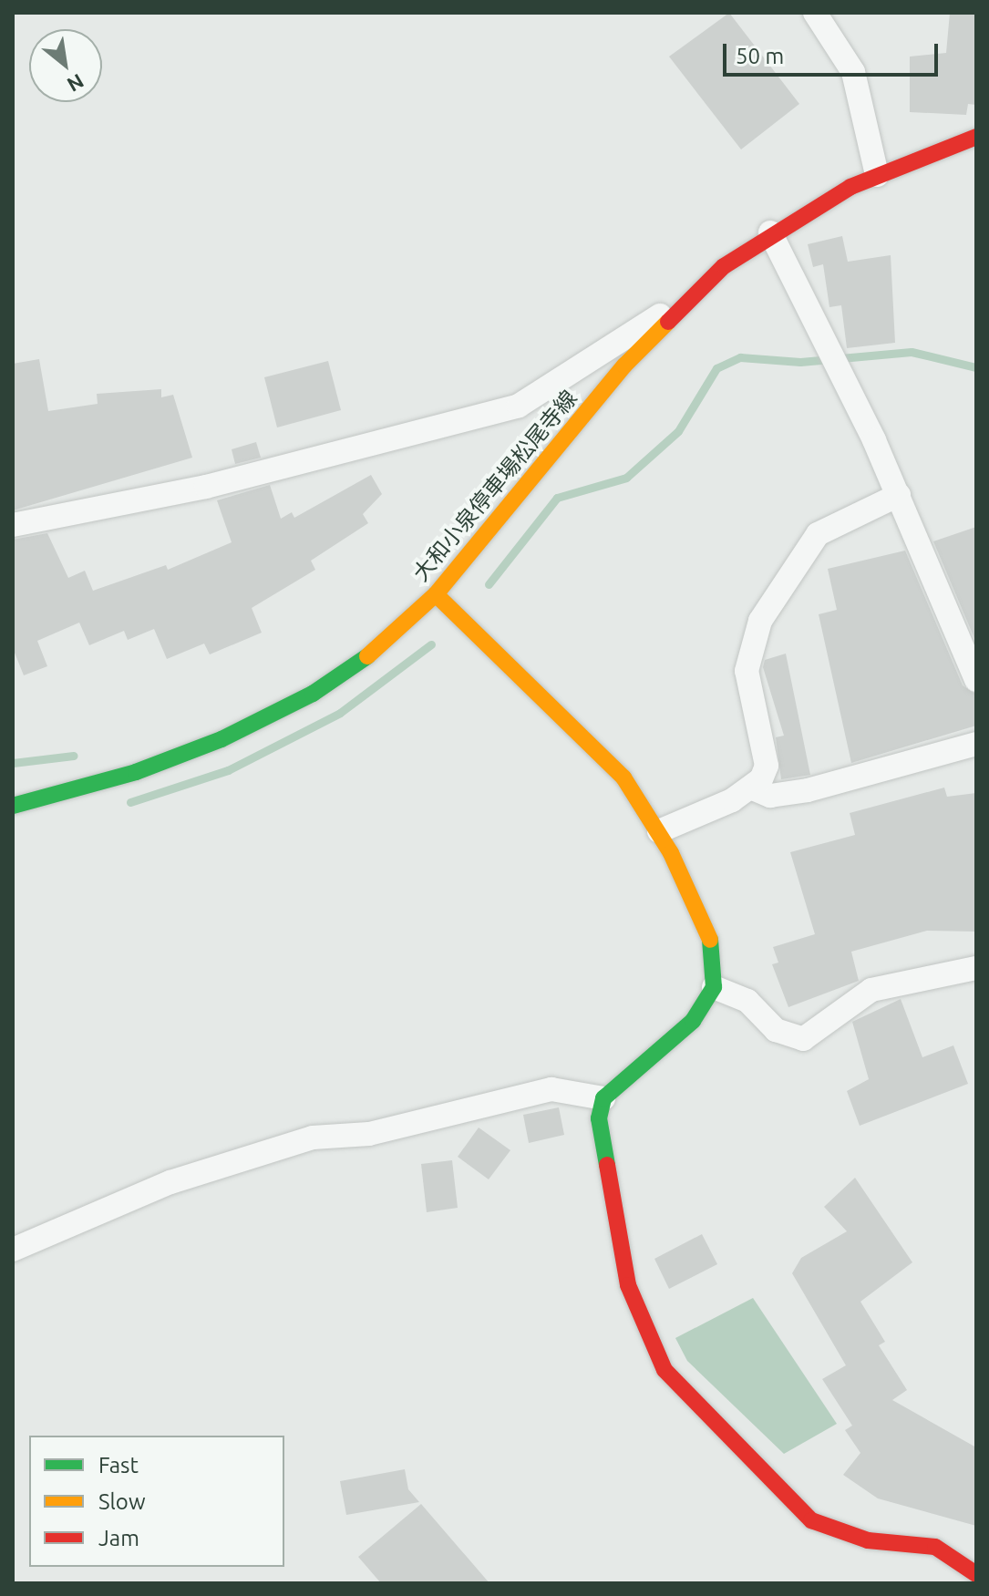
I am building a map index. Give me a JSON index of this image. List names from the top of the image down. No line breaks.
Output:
{"streets":{"street":["大和小泉停車場松尾寺線"]},"legend":["Fast","Slow","Jam"],"scale_bar":"50 m","north":"bottom right"}
